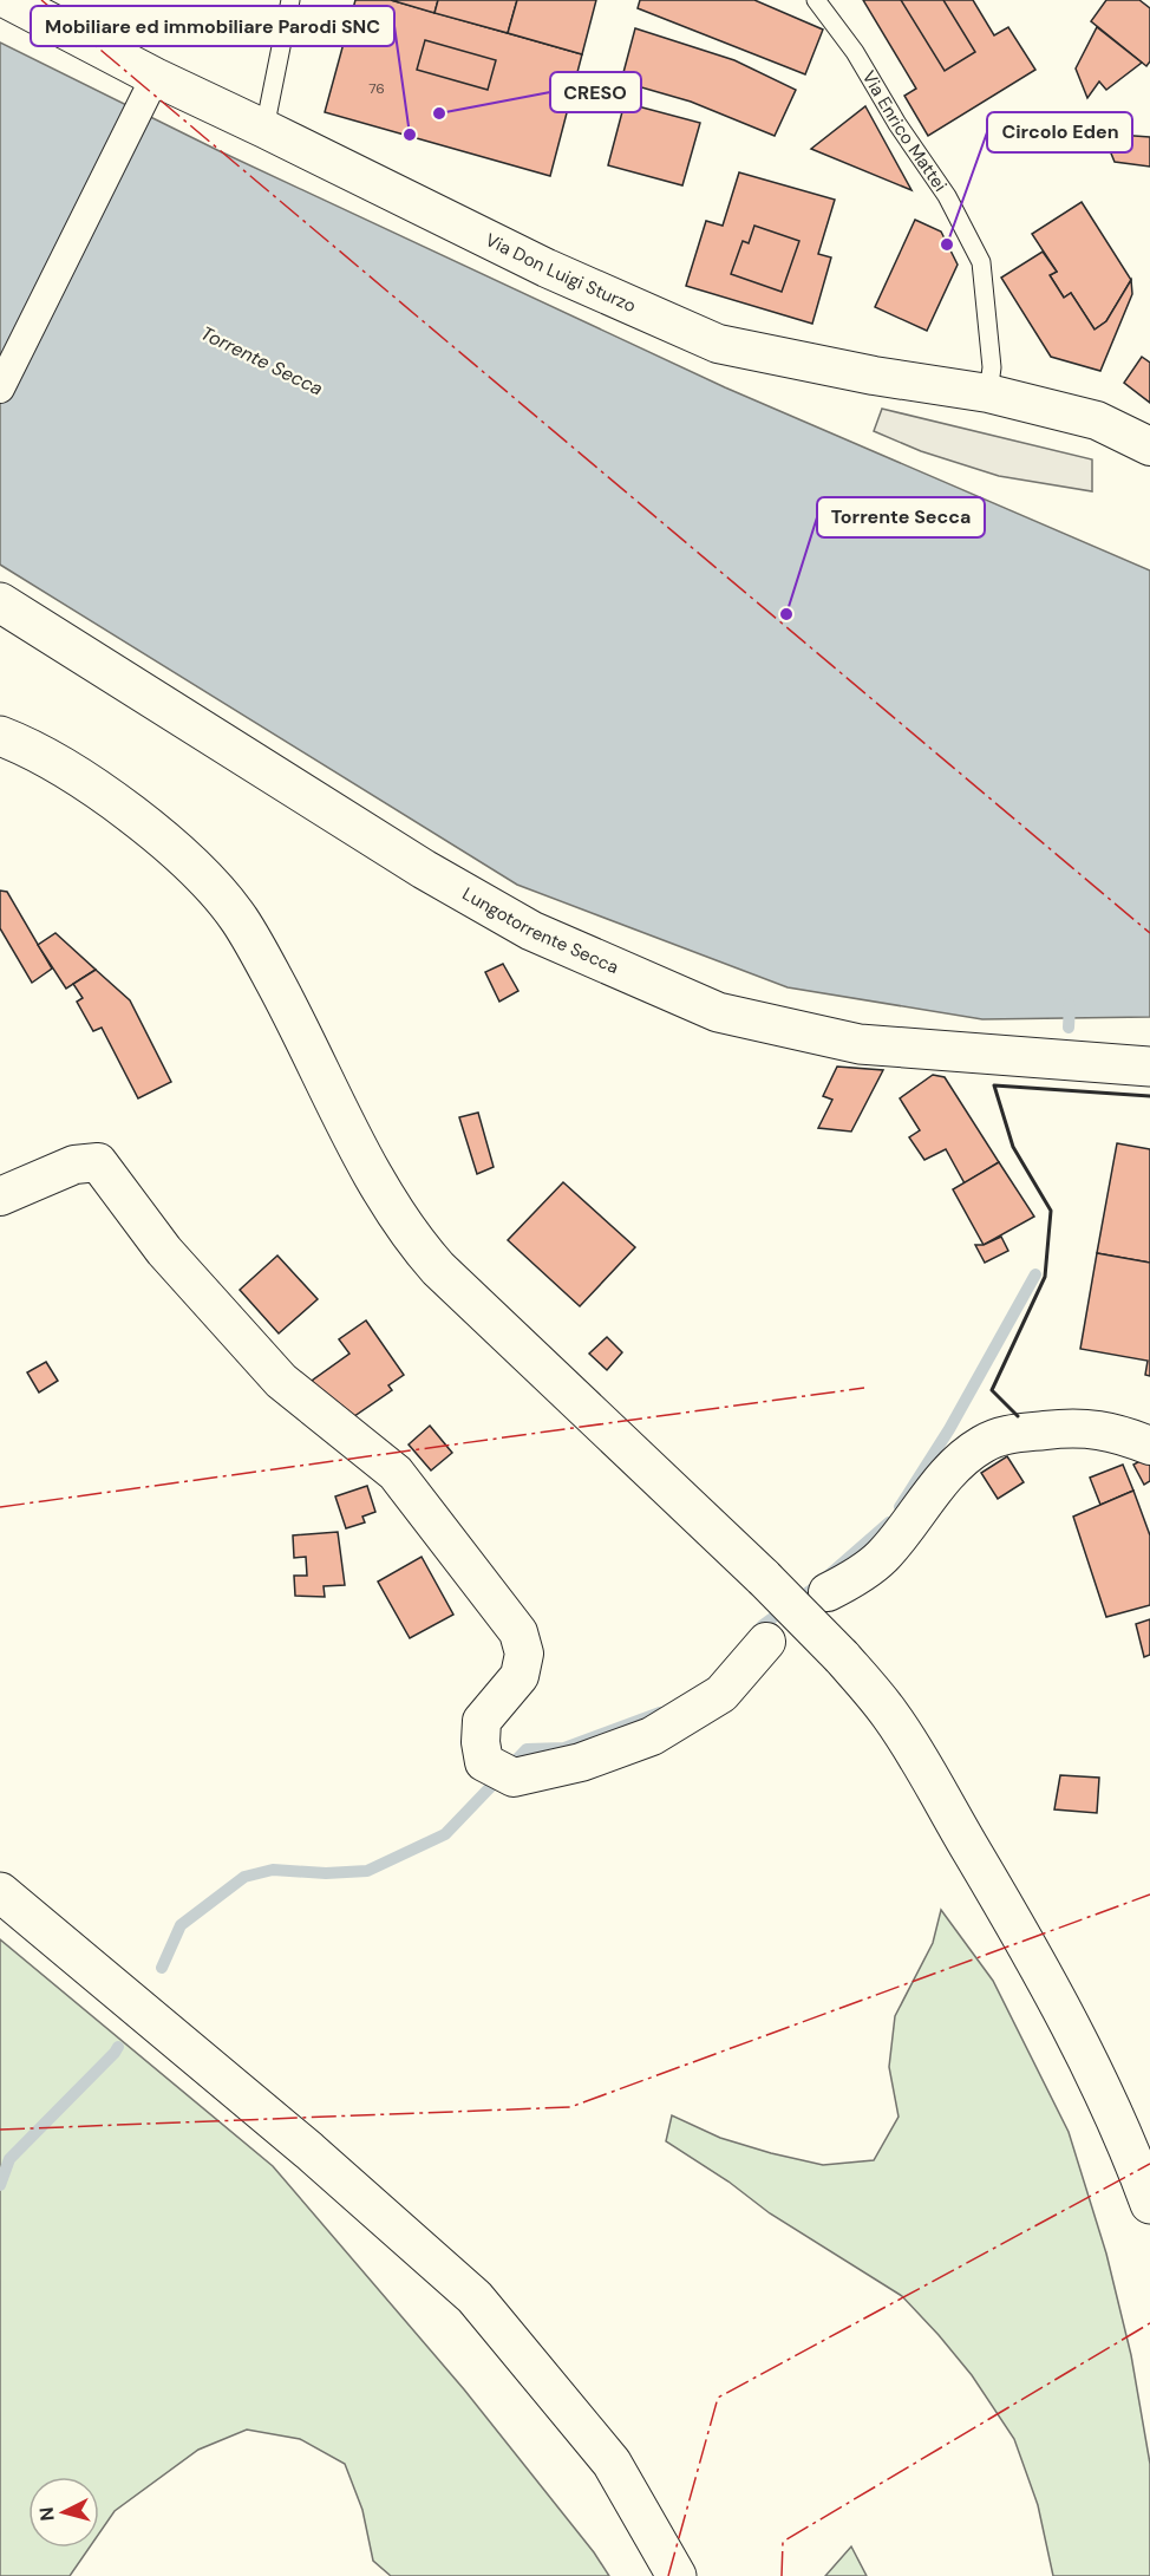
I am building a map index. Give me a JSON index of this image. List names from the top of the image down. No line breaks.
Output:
{"streets":{"main road":["Lungotorrente Secca"],"street":["Via Don Luigi Sturzo"],"lane":["Via Enrico Mattei"]},"crossings":[["Via Enrico Mattei","Via Don Luigi Sturzo"]],"water":["Torrente Secca"],"places":["CRESO","Mobiliare ed immobiliare Parodi SNC","Circolo Eden","Torrente Secca"],"house_numbers":["76"],"north":"left"}
